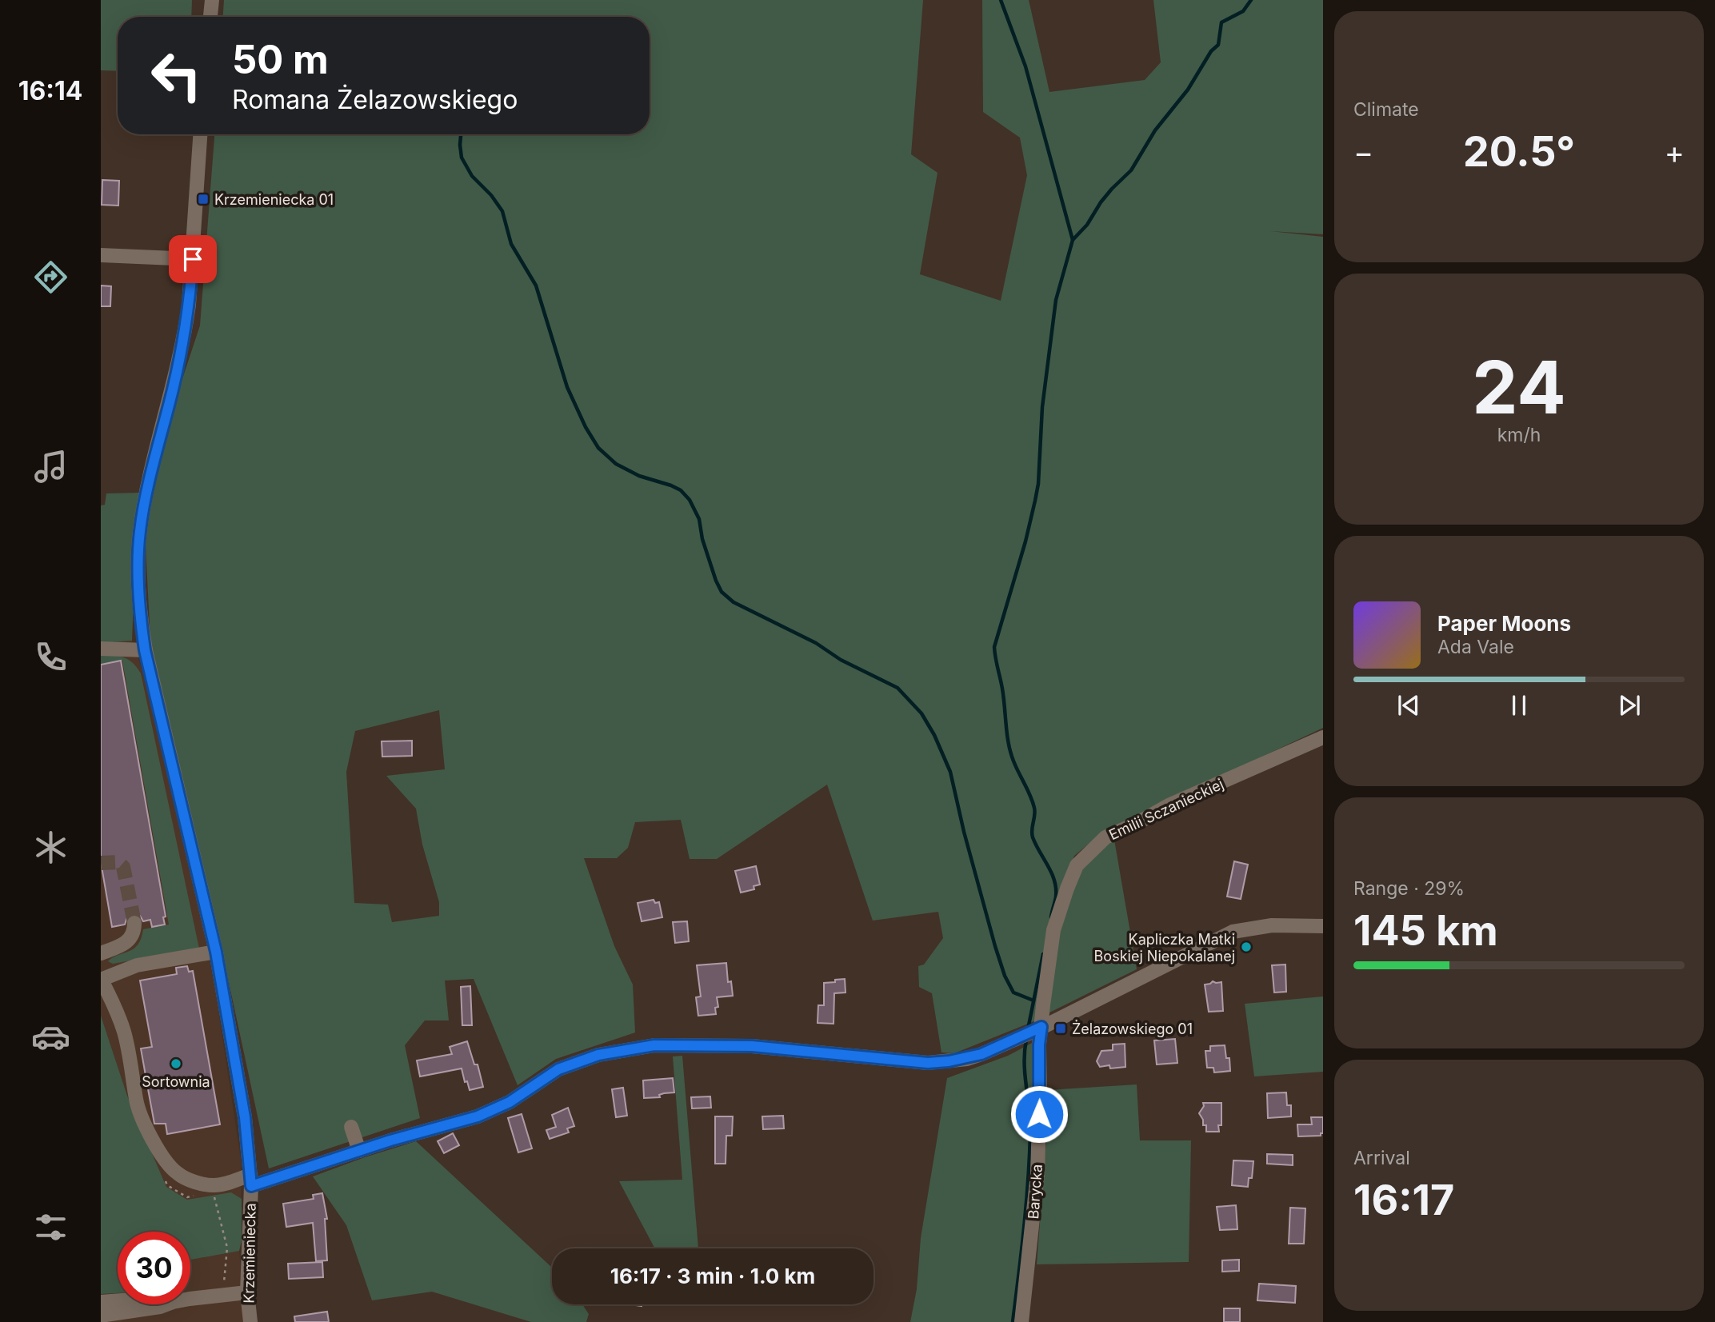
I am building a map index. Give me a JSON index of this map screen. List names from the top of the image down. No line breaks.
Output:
{"streets":{"street":["Emilii Sczanieckiej","Barycka","Krzemieniecka"]},"crossings":[["Emilii Sczanieckiej","Barycka"]],"places":{"transit":["Krzemieniecka 01","Żelazowskiego 01"],"other":["Kapliczka Matki Boskiej Niepokalanej","Sortownia"]},"page":{"tabs":"16:14","tile":["Climate",["24","km/h"],["Range · 29%","145 km"],["Arrival","16:17"]],"turn":["50 m","Romana Żelazowskiego"],"heat":["−","20.5°","+"],"song":["Paper Moons","Ada Vale"],"limit":"30","trip":"16:17 · 3 min · 1.0 km"}}
